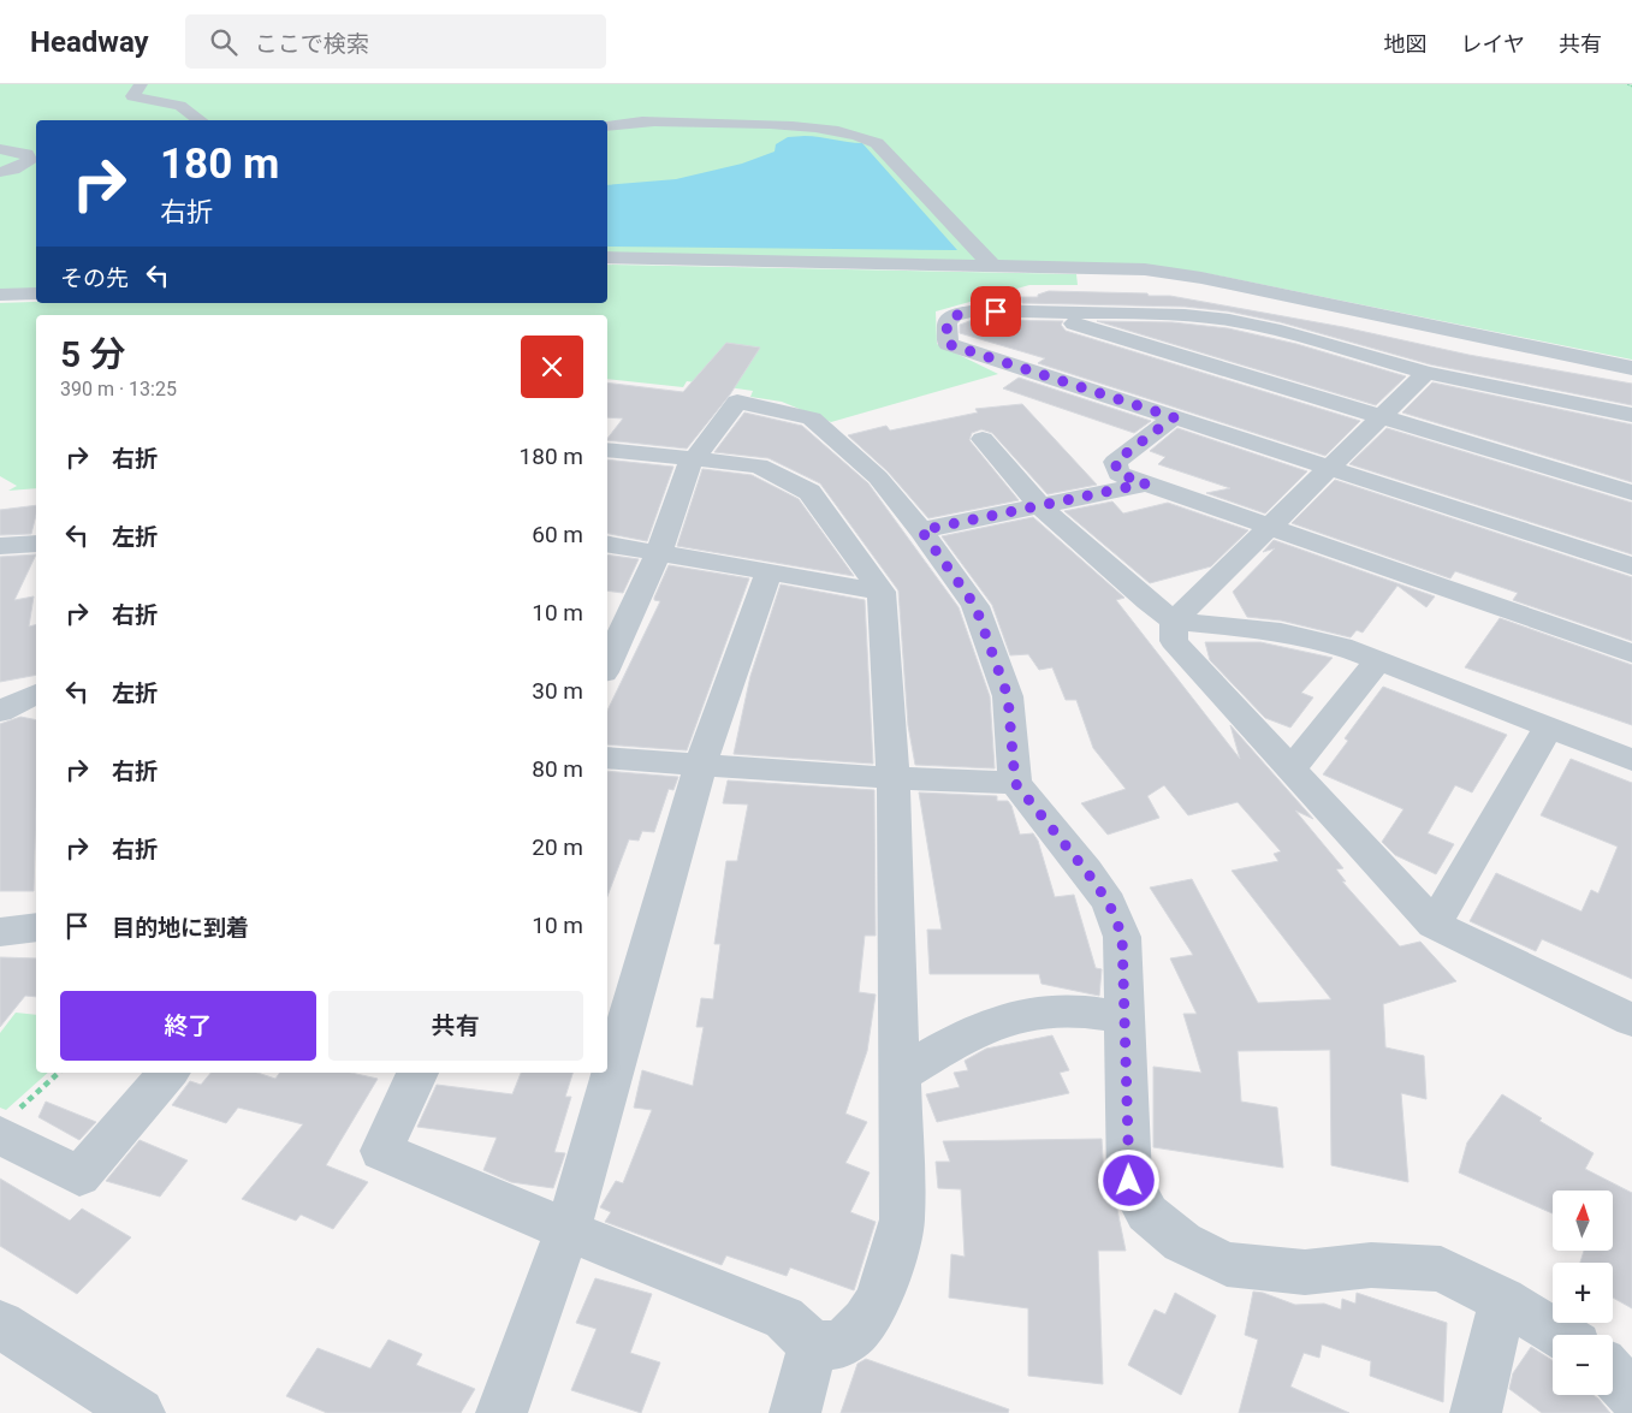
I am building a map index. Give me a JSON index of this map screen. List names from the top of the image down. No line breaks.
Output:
{"north":"top","page":{"header":"Headway","search":"ここで検索","nav":["地図","レイヤ","共有"],"turn":["180 m","右折"],"then":"その先","heading":["5 分","390 m · 13:25"],"list":[{"name":"右折","value":"180 m"},{"name":"左折","value":"60 m"},{"name":"右折","value":"10 m"},{"name":"左折","value":"30 m"},{"name":"右折","value":"80 m"},{"name":"右折","value":"20 m"},{"name":"目的地に到着","value":"10 m"}],"buttons":["終了","共有"],"map_buttons":["+","−"]}}
